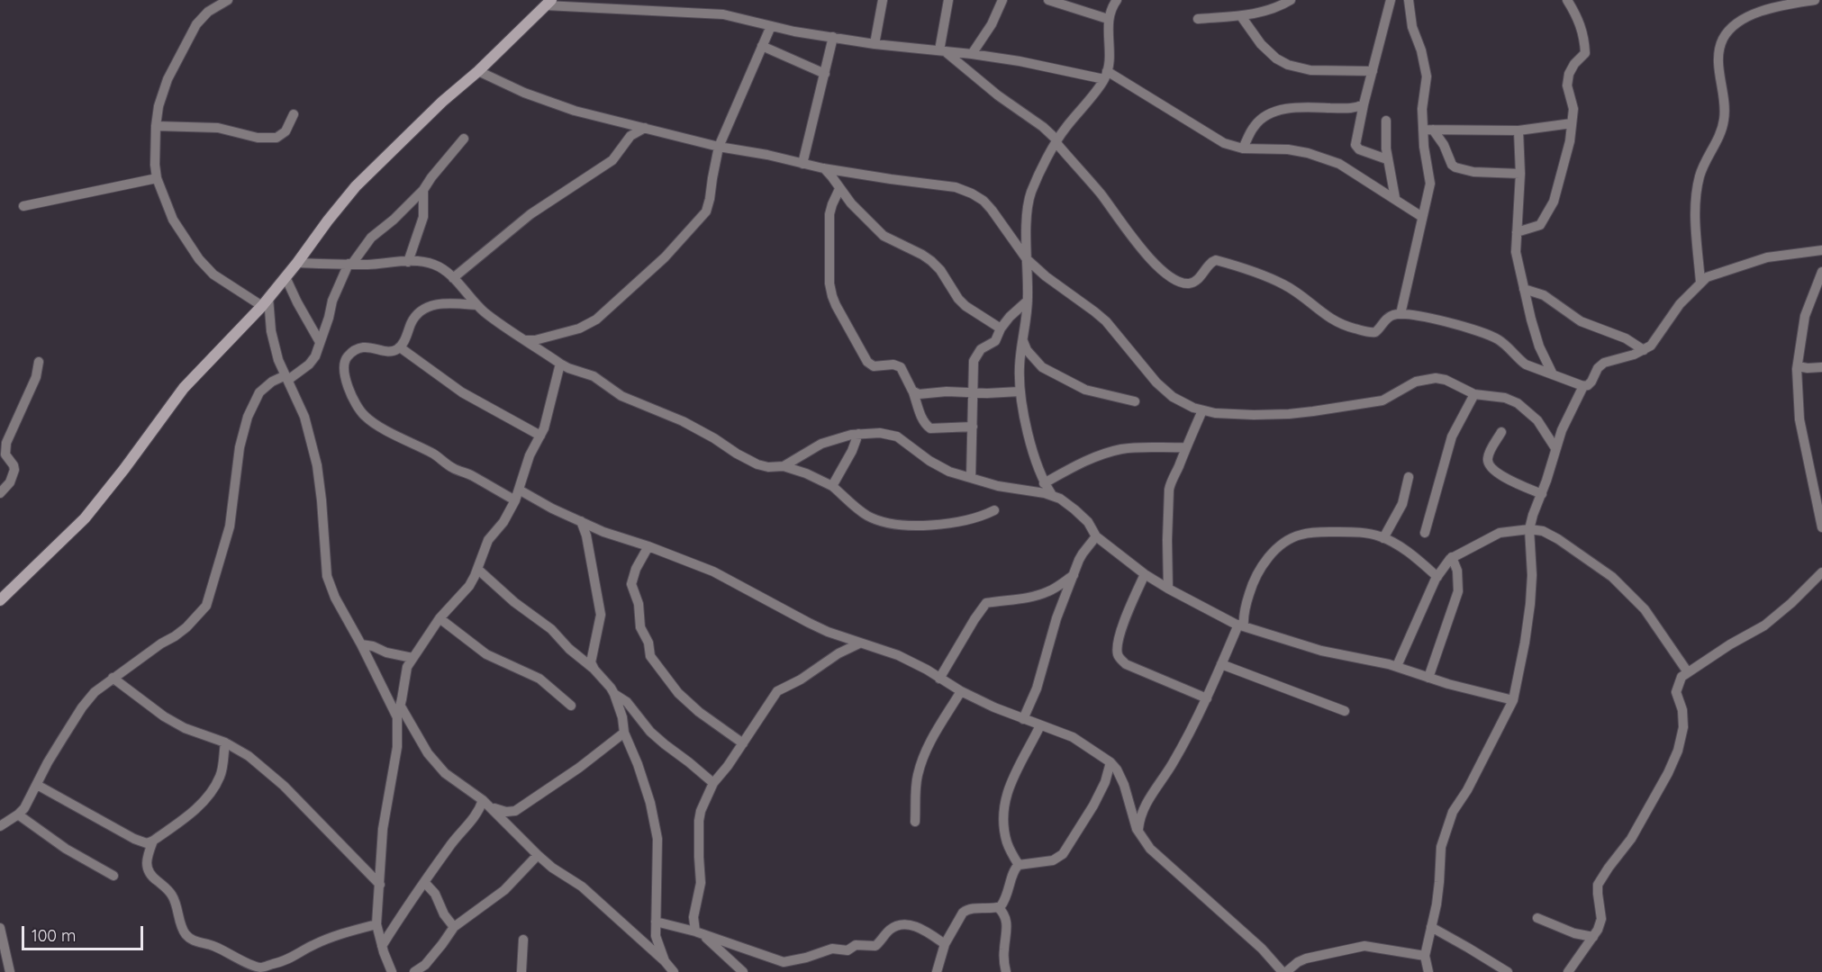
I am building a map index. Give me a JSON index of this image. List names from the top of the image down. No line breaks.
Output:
{"scale_bar":"100 m"}
